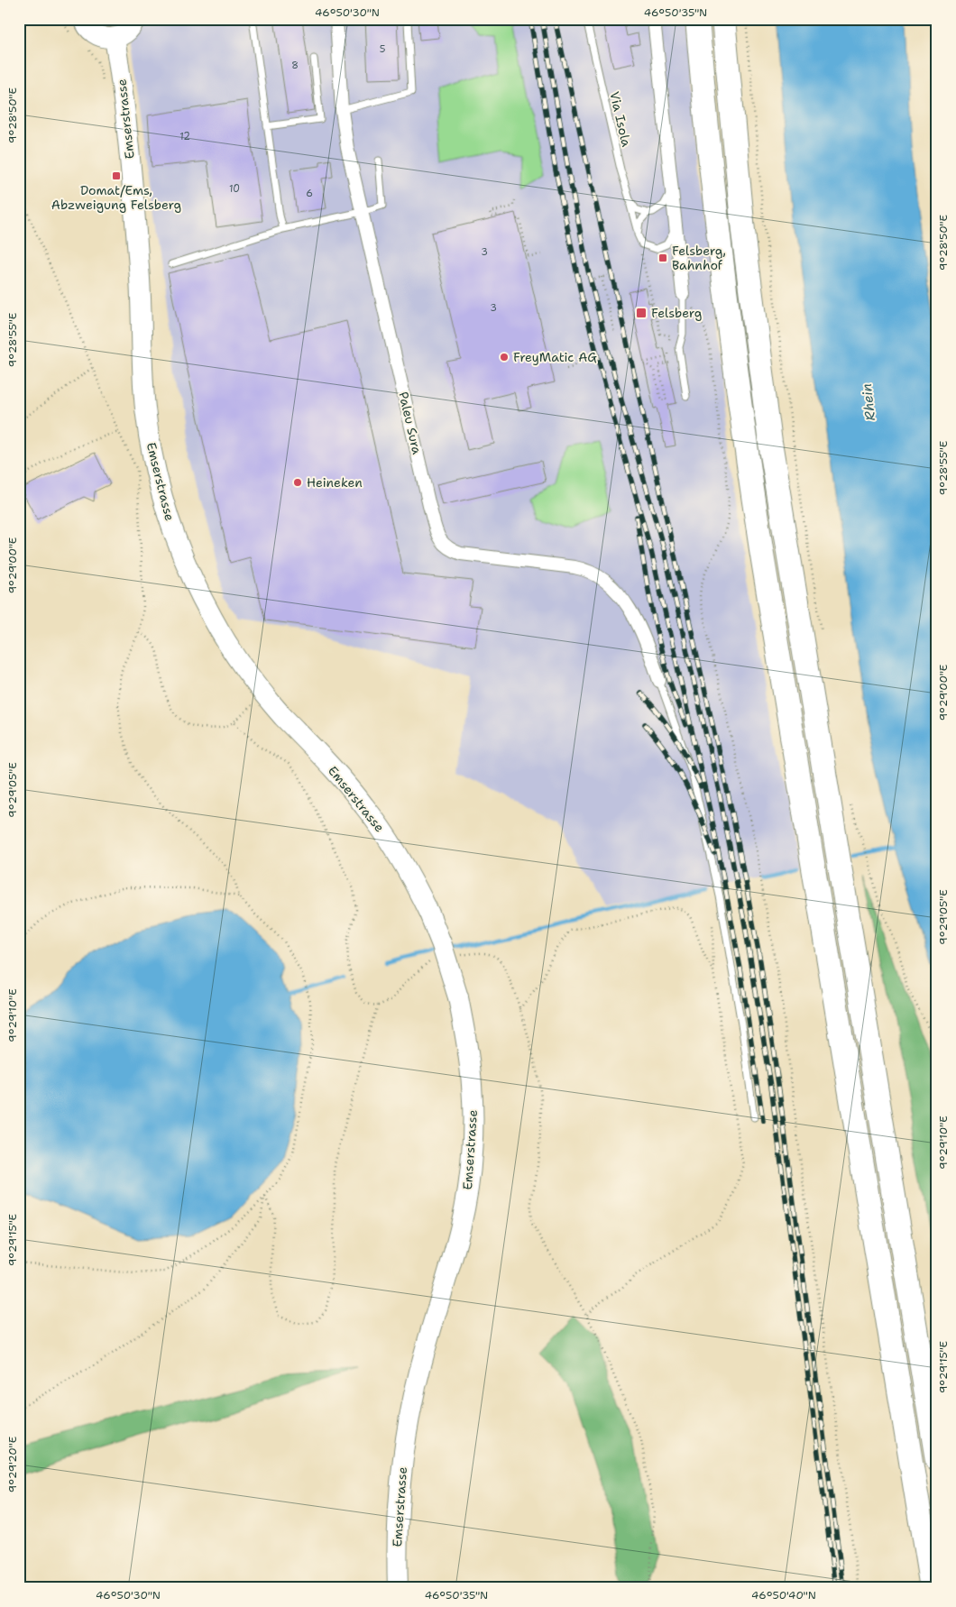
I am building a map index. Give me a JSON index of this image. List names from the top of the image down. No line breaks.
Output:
{"streets":{"main road":["Emserstrasse"],"street":["Paleu Sura"],"lane":["Via Isola"]},"water":["Rhein"],"places":{"transit":["Domat/Ems, Abzweigung Felsberg","Felsberg, Bahnhof","Felsberg"],"other":["FreyMatic AG","Heineken"]},"house_numbers":["5","8","12","10","6","3","3"],"coordinates":["46°50'30\"N","46°50'35\"N","9°28'50\"E","9°28'55\"E","9°29'00\"E","9°29'05\"E","9°29'10\"E","9°29'15\"E","9°29'20\"E","46°50'40\"N"]}
